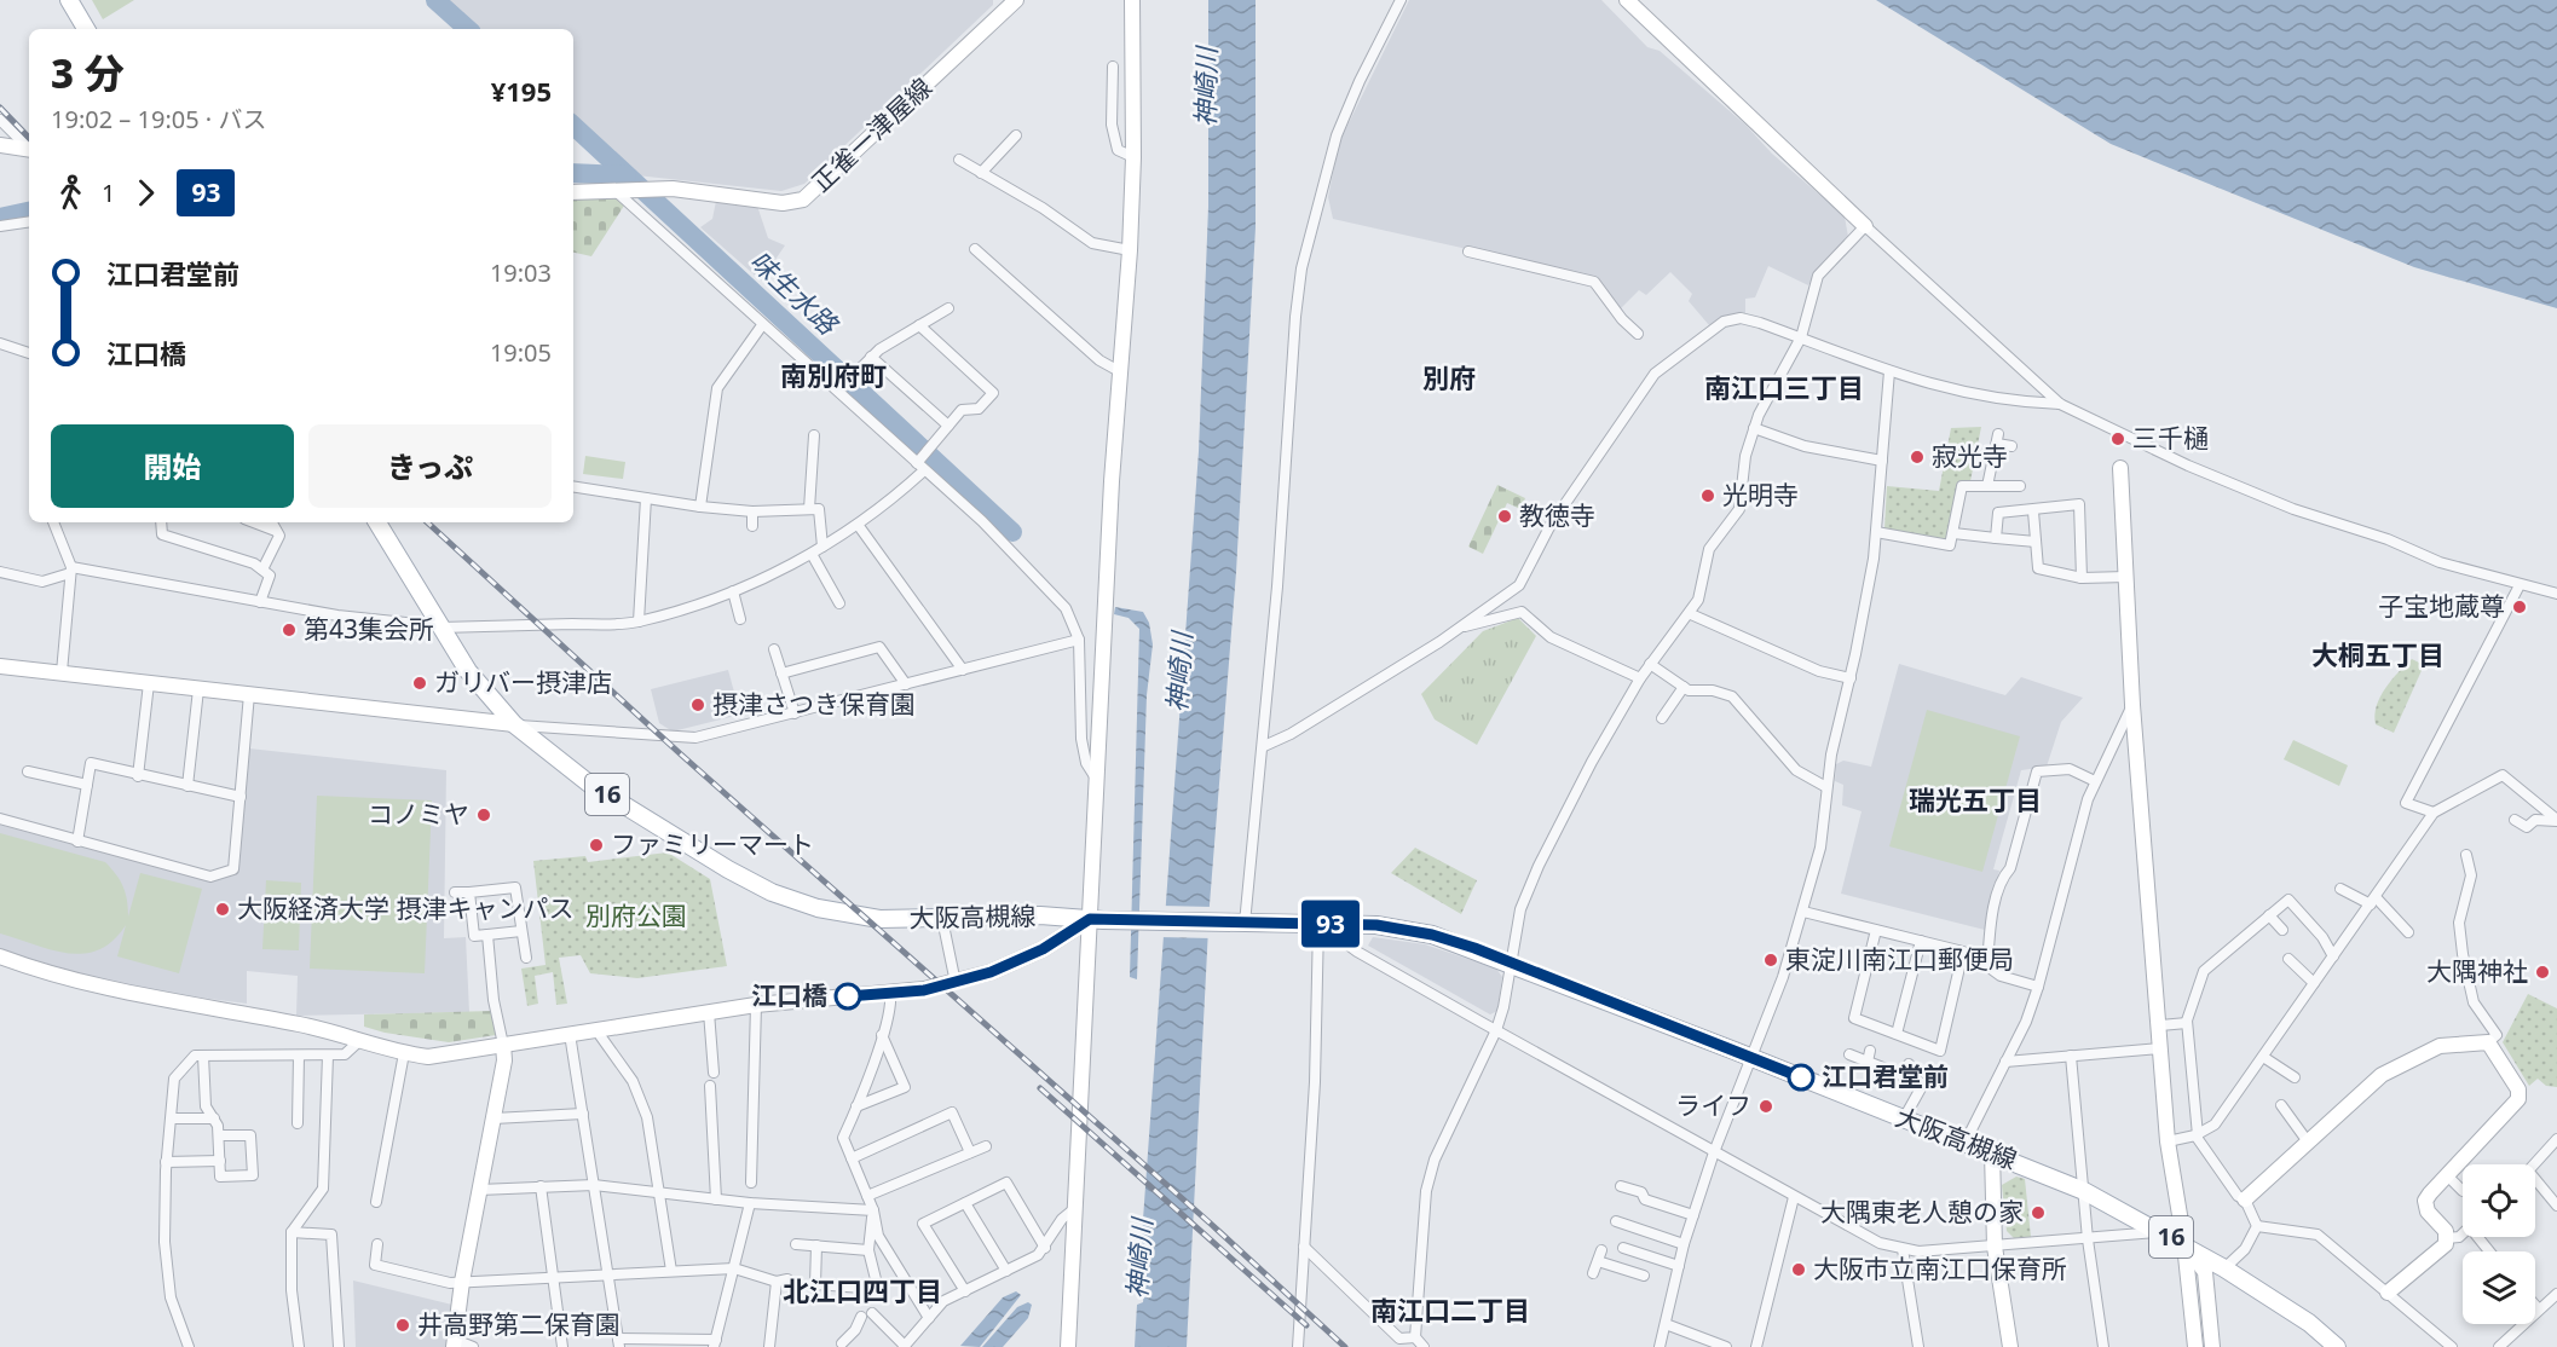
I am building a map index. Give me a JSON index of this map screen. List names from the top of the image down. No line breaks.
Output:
{"streets":{"main road":["16","大阪高槻線"],"street":["正雀一津屋線"]},"districts":["南別府町","別府","南江口三丁目","大桐五丁目","瑞光五丁目","北江口四丁目","南江口二丁目"],"water":["神崎川","味生水路"],"parks":["別府公園"],"places":["三千樋","寂光寺","光明寺","教徳寺","子宝地蔵尊","第43集会所","ガリバー摂津店","摂津さつき保育園","コノミヤ","ファミリーマート","大阪経済大学 摂津キャンパス","東淀川南江口郵便局","大隅神社","江口橋","江口君堂前","ライフ","大隅東老人憩の家","大阪市立南江口保育所","井高野第二保育園"],"lines":["bus line 93"],"page":{"on_map":"93","heading":["3 分","19:02 – 19:05 · バス","¥195"],"legs":["1","93"],"list":[{"name":"江口君堂前","value":"19:03"},{"name":"江口橋","value":"19:05"}],"buttons":["開始","きっぷ"]}}
